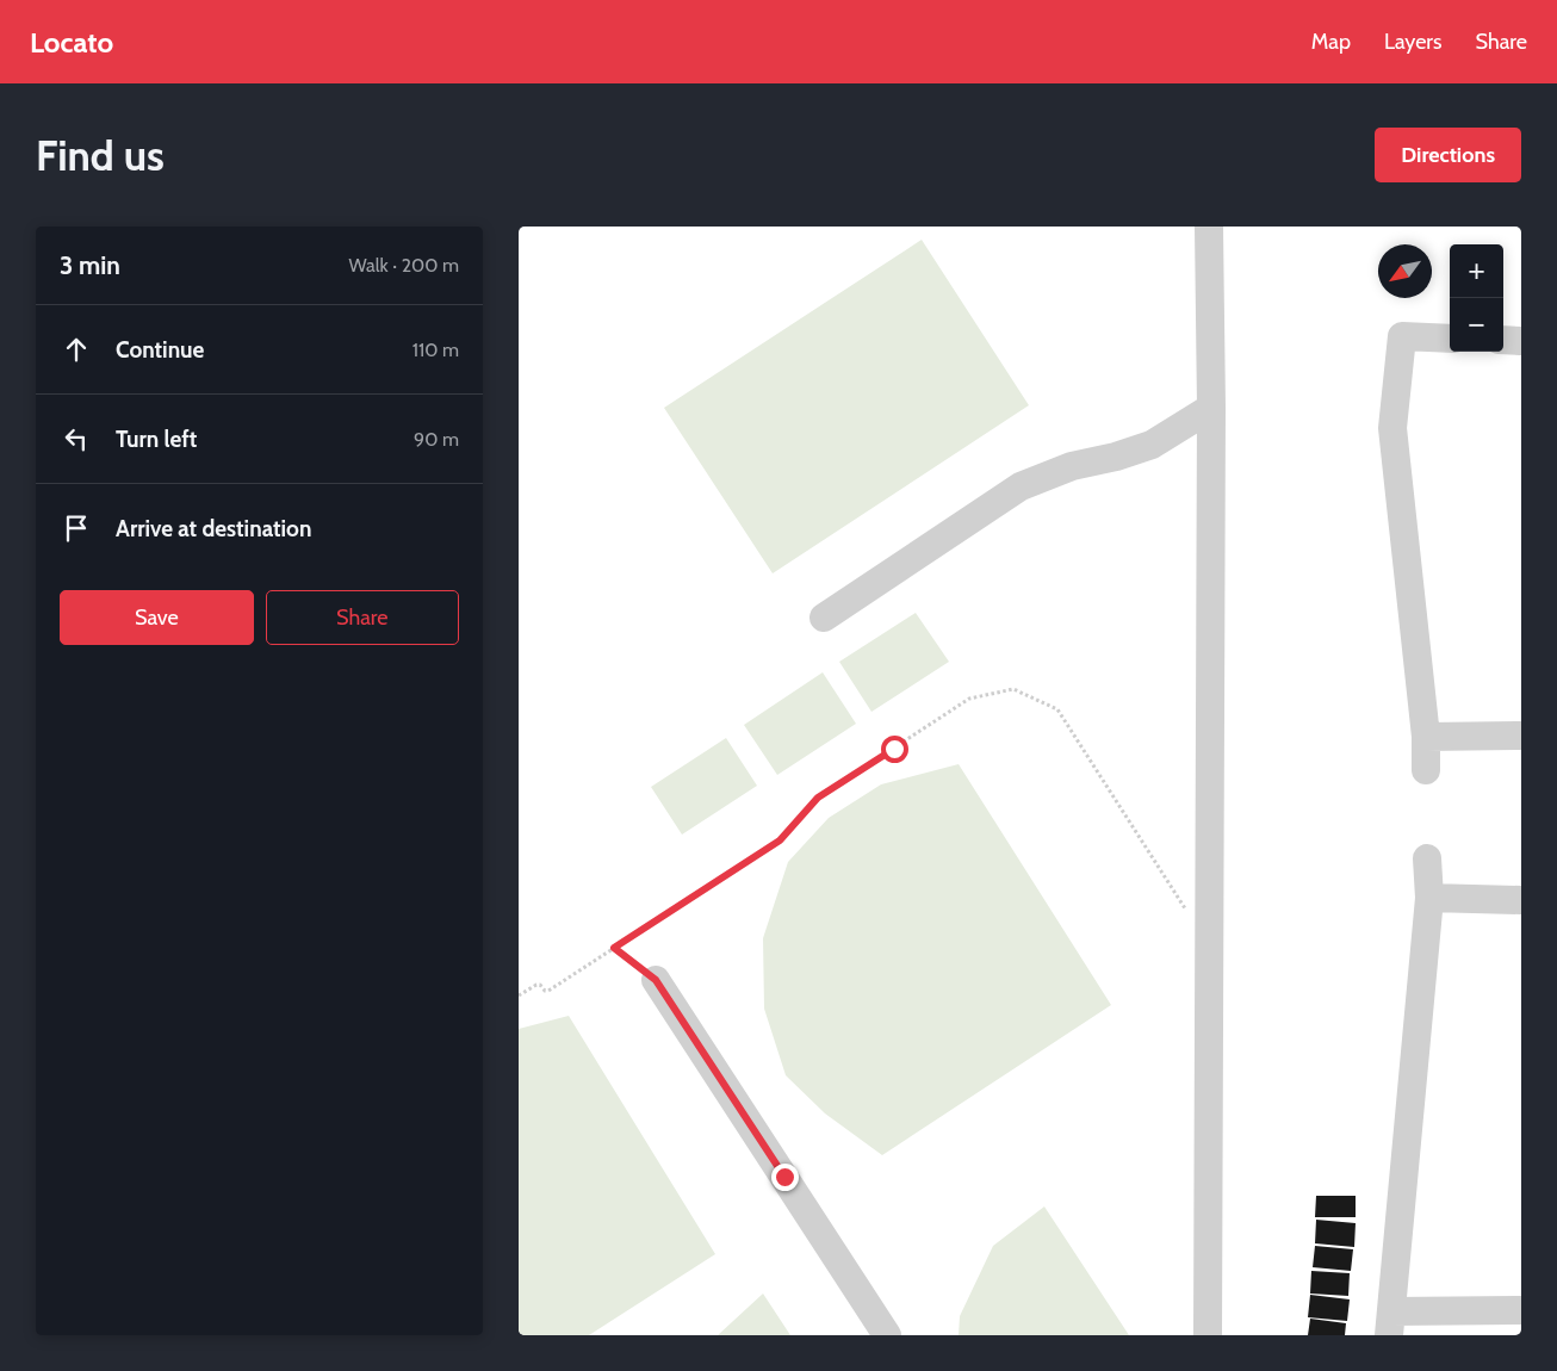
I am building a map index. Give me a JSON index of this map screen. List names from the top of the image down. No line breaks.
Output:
{"north":"bottom left","page":{"header":"Locato","nav":["Map","Layers","Share"],"buttons":["Directions",["Save","Share"]],"title":"Find us","heading":["3 min","Walk · 200 m"],"map_buttons":["+","−"],"list":[["Continue","110 m"],["Turn left","90 m"],"Arrive at destination"]}}
